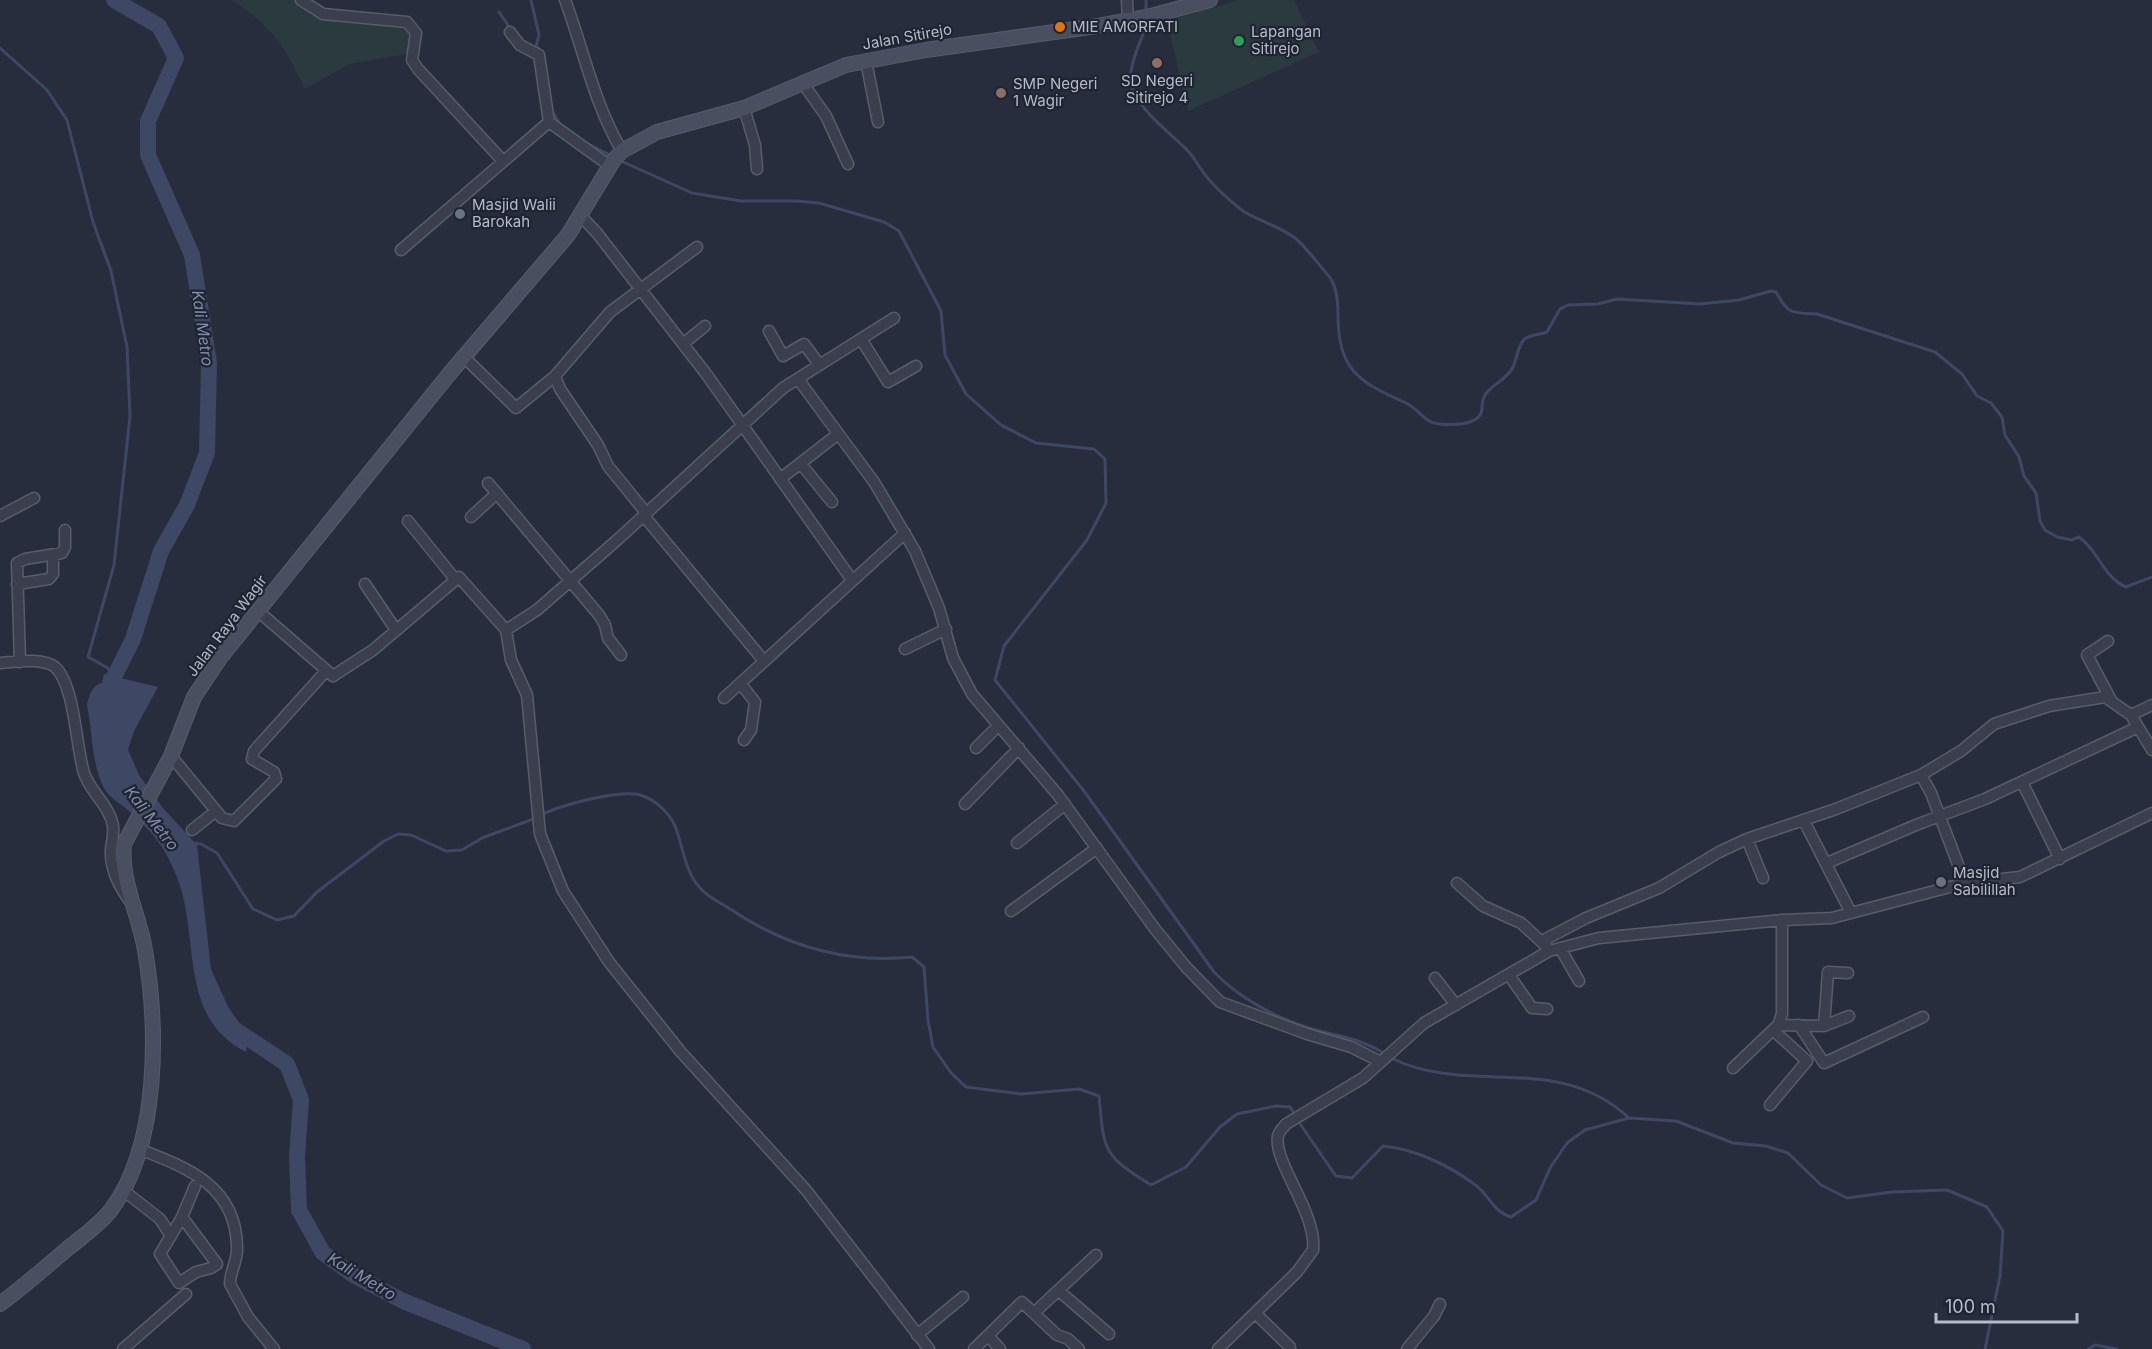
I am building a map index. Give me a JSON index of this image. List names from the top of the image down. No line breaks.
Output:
{"streets":{"main road":["Jalan Sitirejo","Jalan Raya Wagir"]},"crossings":[["Jalan Sitirejo","Jalan Raya Wagir"]],"water":["Kali Metro"],"places":["MIE AMORFATI","Lapangan Sitirejo","SD Negeri Sitirejo 4","SMP Negeri 1 Wagir","Masjid Walii Barokah","Masjid Sabilillah"],"scale_bar":"100 m"}
